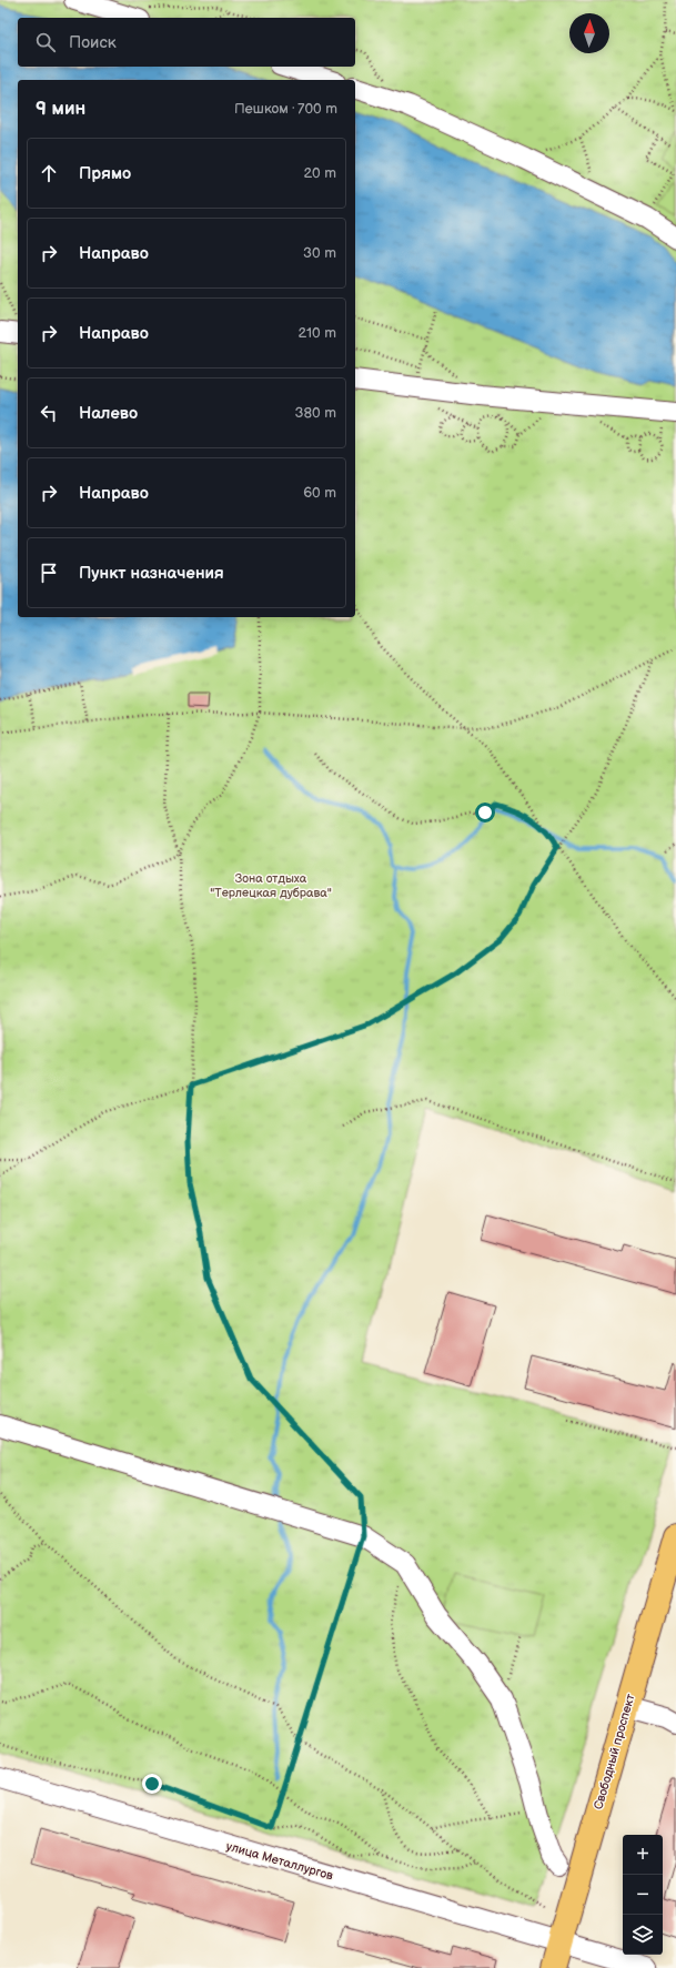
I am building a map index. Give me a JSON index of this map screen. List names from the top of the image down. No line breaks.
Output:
{"streets":{"main road":["Свободный проспект"],"street":["улица Металлургов"]},"crossings":[["Свободный проспект","улица Металлургов"]],"parks":["Зона отдыха \"Терлецкая дубрава\""],"north":"top","page":{"search":"Поиск","heading":["9 мин","Пешком · 700 m"],"list":[["Прямо","20 m"],["Направо","30 m"],["Направо","210 m"],["Налево","380 m"],["Направо","60 m"],"Пункт назначения"],"map_buttons":["+","−"]}}
